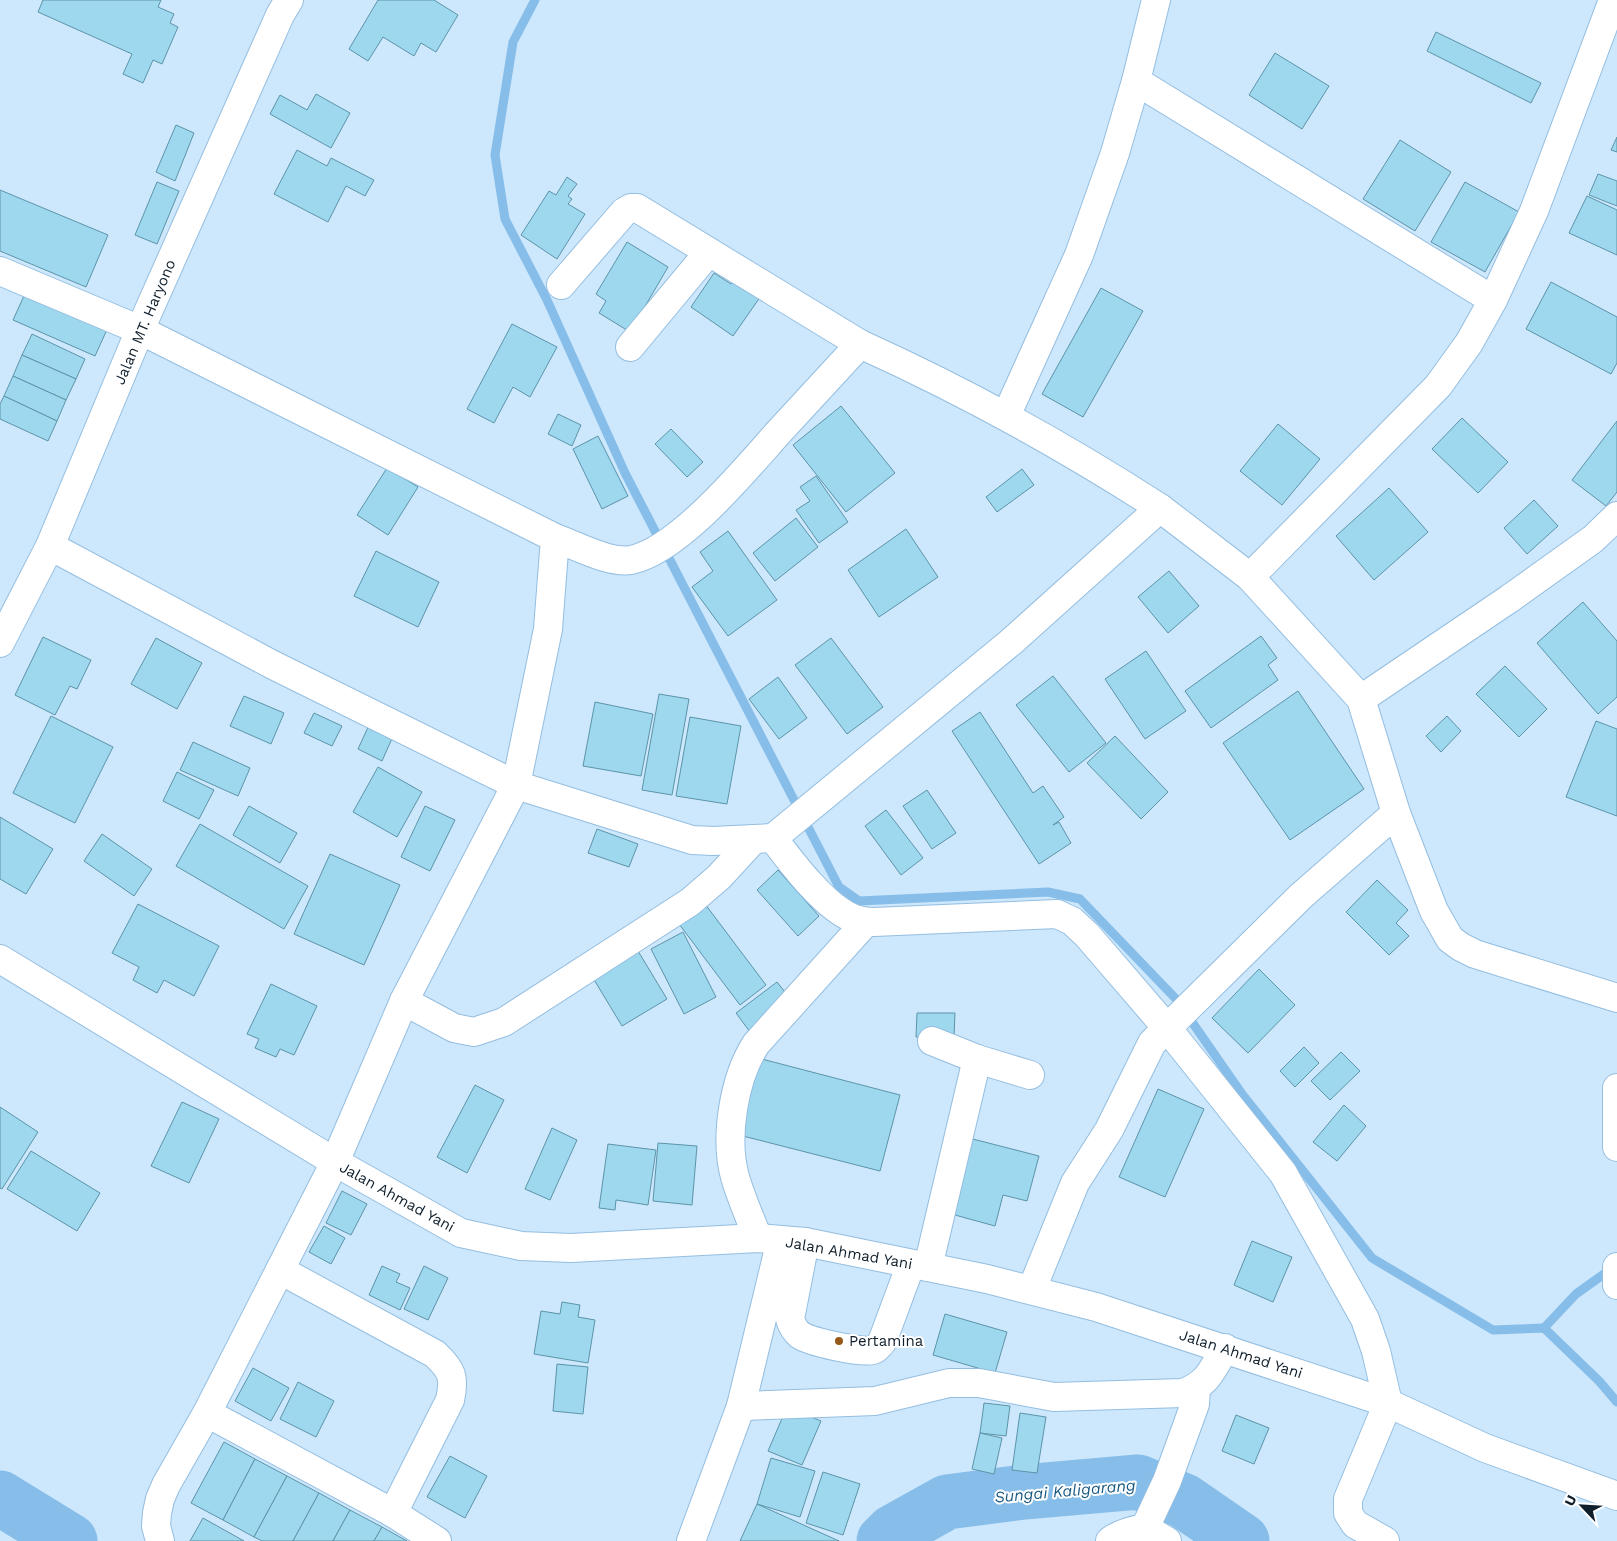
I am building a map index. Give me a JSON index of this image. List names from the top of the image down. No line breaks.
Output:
{"streets":{"street":["Jalan MT. Haryono","Jalan Ahmad Yani"]},"water":["Sungai Kaligarang"],"places":["Pertamina"],"north":"top left"}
